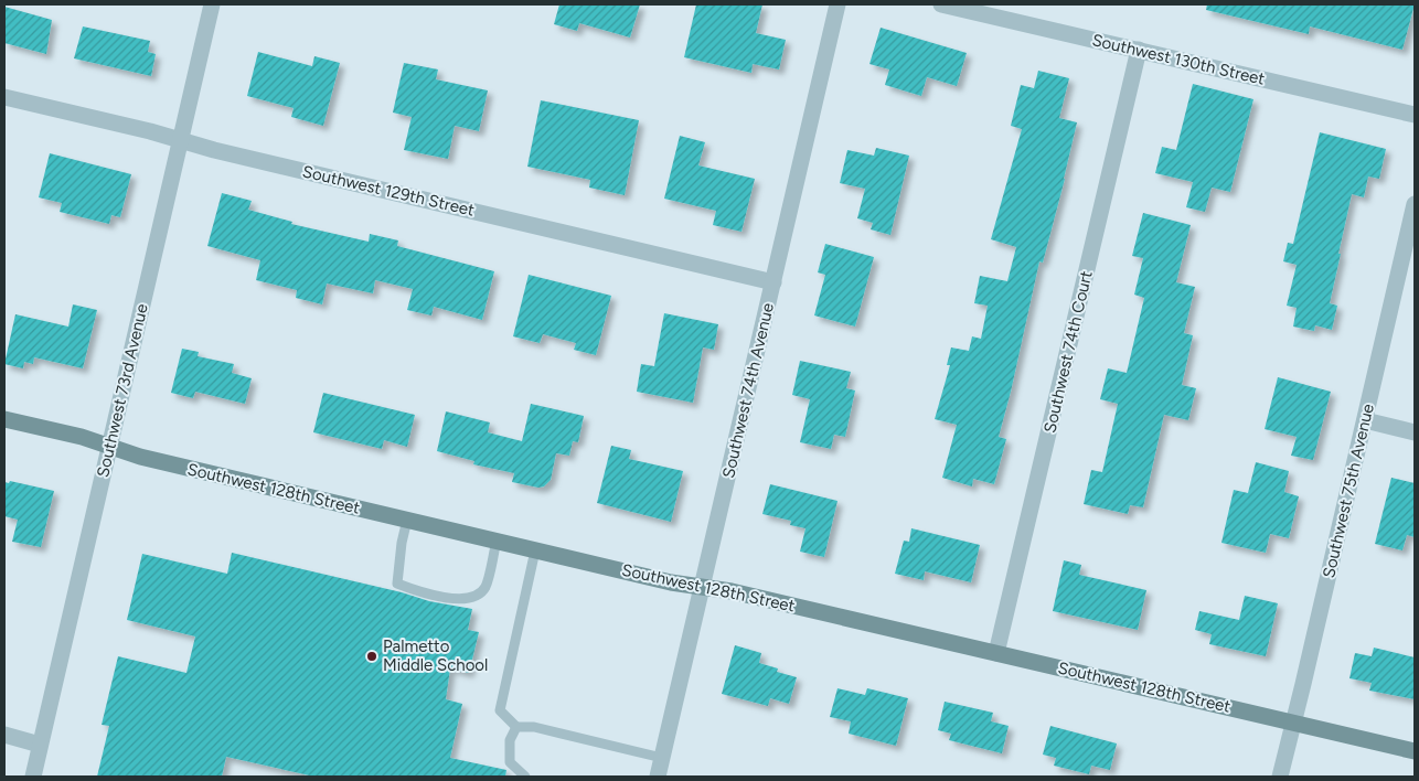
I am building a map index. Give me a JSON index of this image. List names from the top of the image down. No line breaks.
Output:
{"streets":{"street":["Southwest 130th Street","Southwest 129th Street","Southwest 74th Court","Southwest 73rd Avenue","Southwest 74th Avenue","Southwest 128th Street","Southwest 75th Avenue"]},"crossings":[["Southwest 130th Street","Southwest 74th Court"],["Southwest 129th Street","Southwest 73rd Avenue"],["Southwest 129th Street","Southwest 74th Avenue"],["Southwest 74th Court","Southwest 128th Street"],["Southwest 73rd Avenue","Southwest 128th Street"],["Southwest 74th Avenue","Southwest 128th Street"],["Southwest 128th Street","Southwest 75th Avenue"]],"places":["Palmetto Middle School"]}
